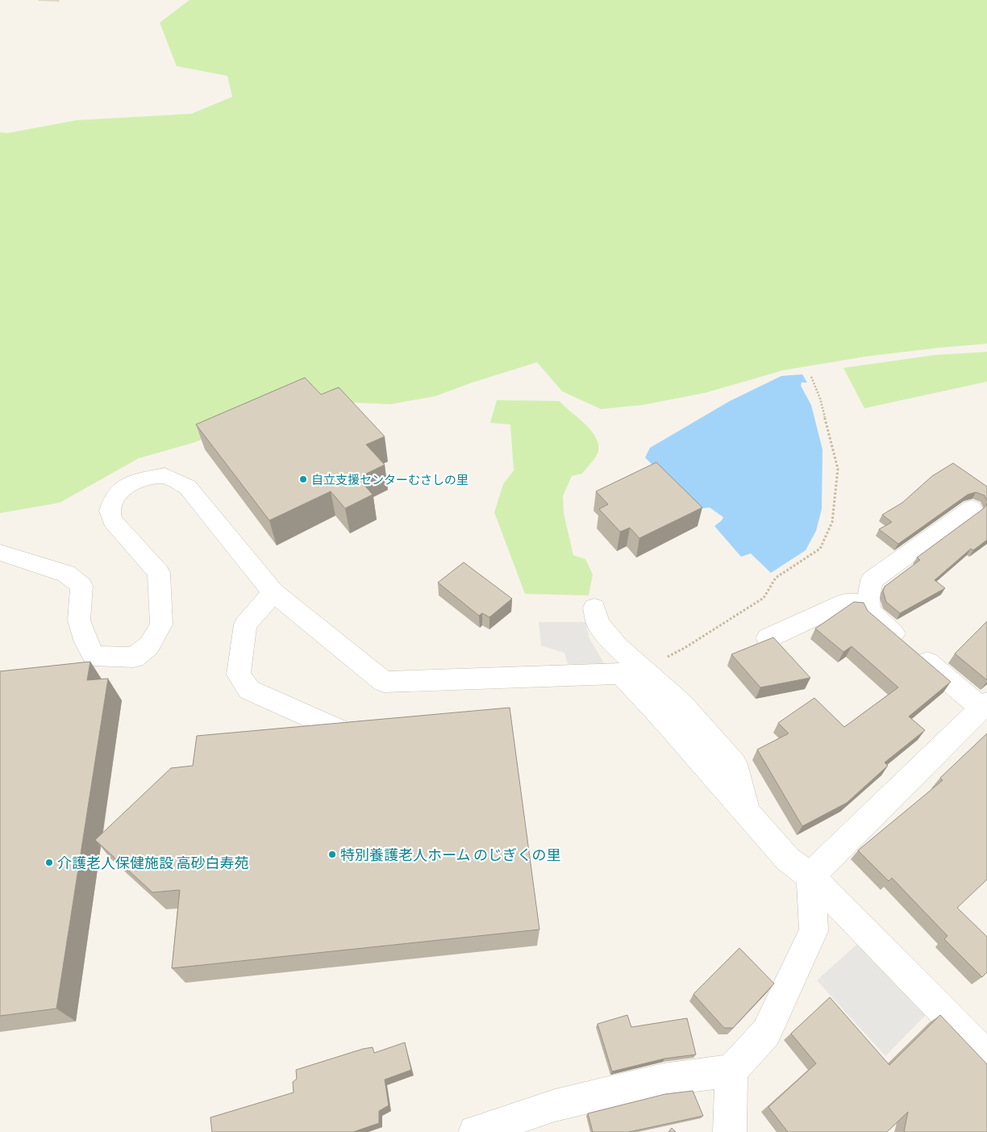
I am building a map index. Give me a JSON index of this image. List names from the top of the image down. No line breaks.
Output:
{"places":["自立支援センターむさしの里","特別養護老人ホーム のじぎくの里","介護老人保健施設 高砂白寿苑"]}
